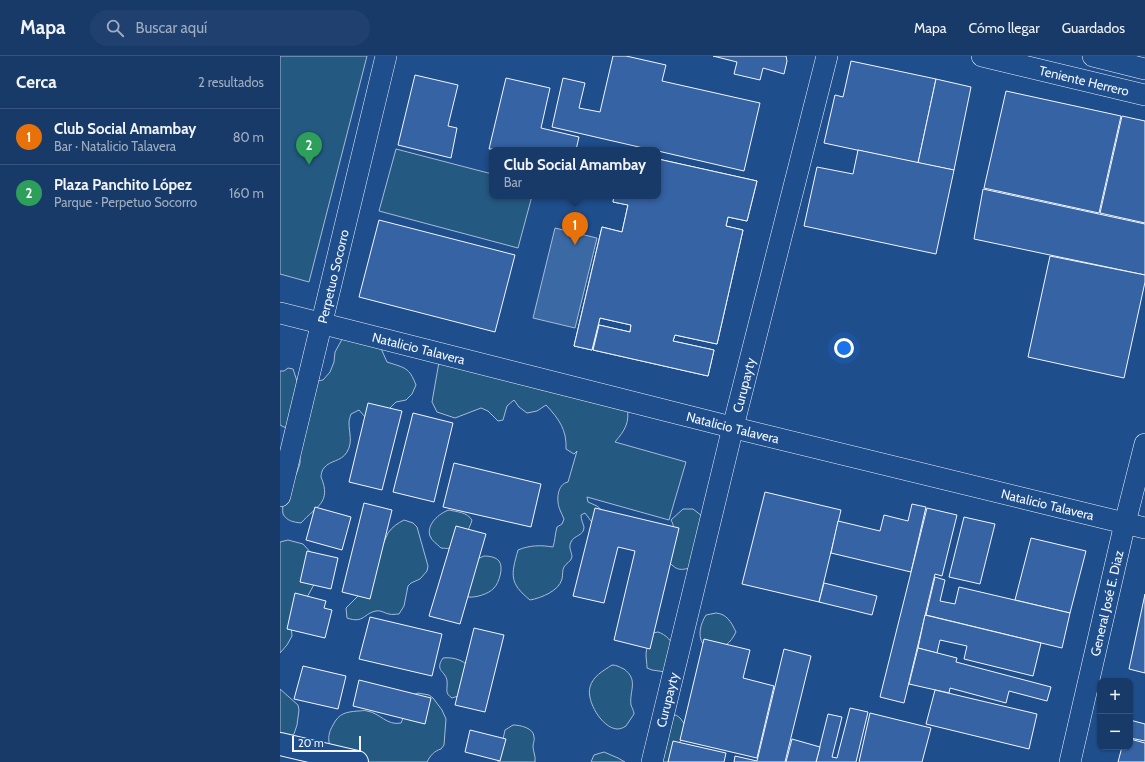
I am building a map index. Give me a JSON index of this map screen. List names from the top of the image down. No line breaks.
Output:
{"streets":{"street":["Teniente Herrero","Perpetuo Socorro","Natalicio Talavera","Curupayty","General José E. Diaz"]},"crossings":[["Perpetuo Socorro","Natalicio Talavera"],["Natalicio Talavera","Curupayty"],["Natalicio Talavera","General José E. Diaz"]],"scale_bar":"20 m","page":{"header":"Mapa","search":"Buscar aquí","nav":["Mapa","Cómo llegar","Guardados"],"heading":["Cerca","2 resultados"],"list":[{"mark":"1","name":"Club Social Amambay","note":"Bar · Natalicio Talavera","value":"80 m"},{"mark":"2","name":"Plaza Panchito López","note":"Parque · Perpetuo Socorro","value":"160 m"}],"pins":["2","1"],"popup":["Club Social Amambay","Bar"],"map_buttons":["+","−"],"scale":"20 m"}}
